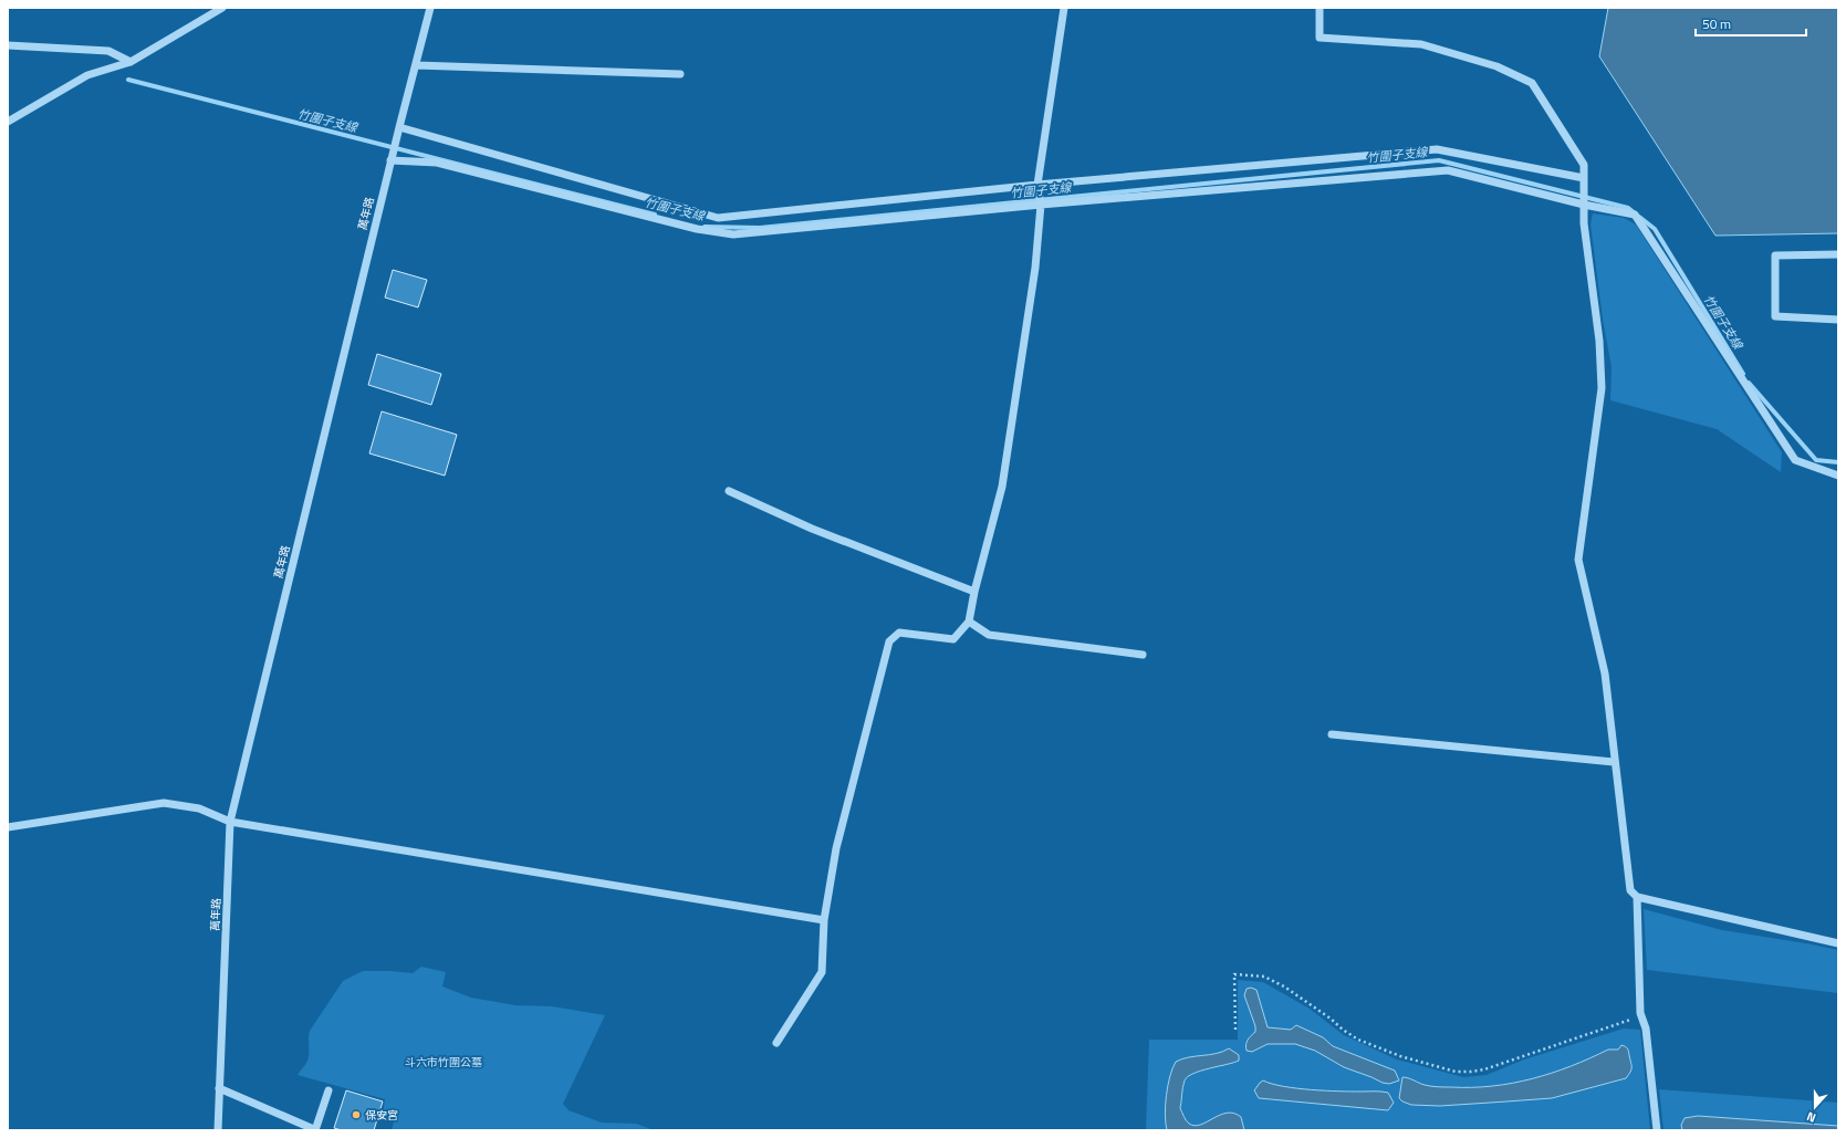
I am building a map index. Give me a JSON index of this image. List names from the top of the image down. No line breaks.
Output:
{"streets":{"street":["萬年路"]},"water":["竹圍子支線"],"parks":["斗六市竹圍公墓"],"places":["保安宮"],"scale_bar":"50 m","north":"bottom"}
